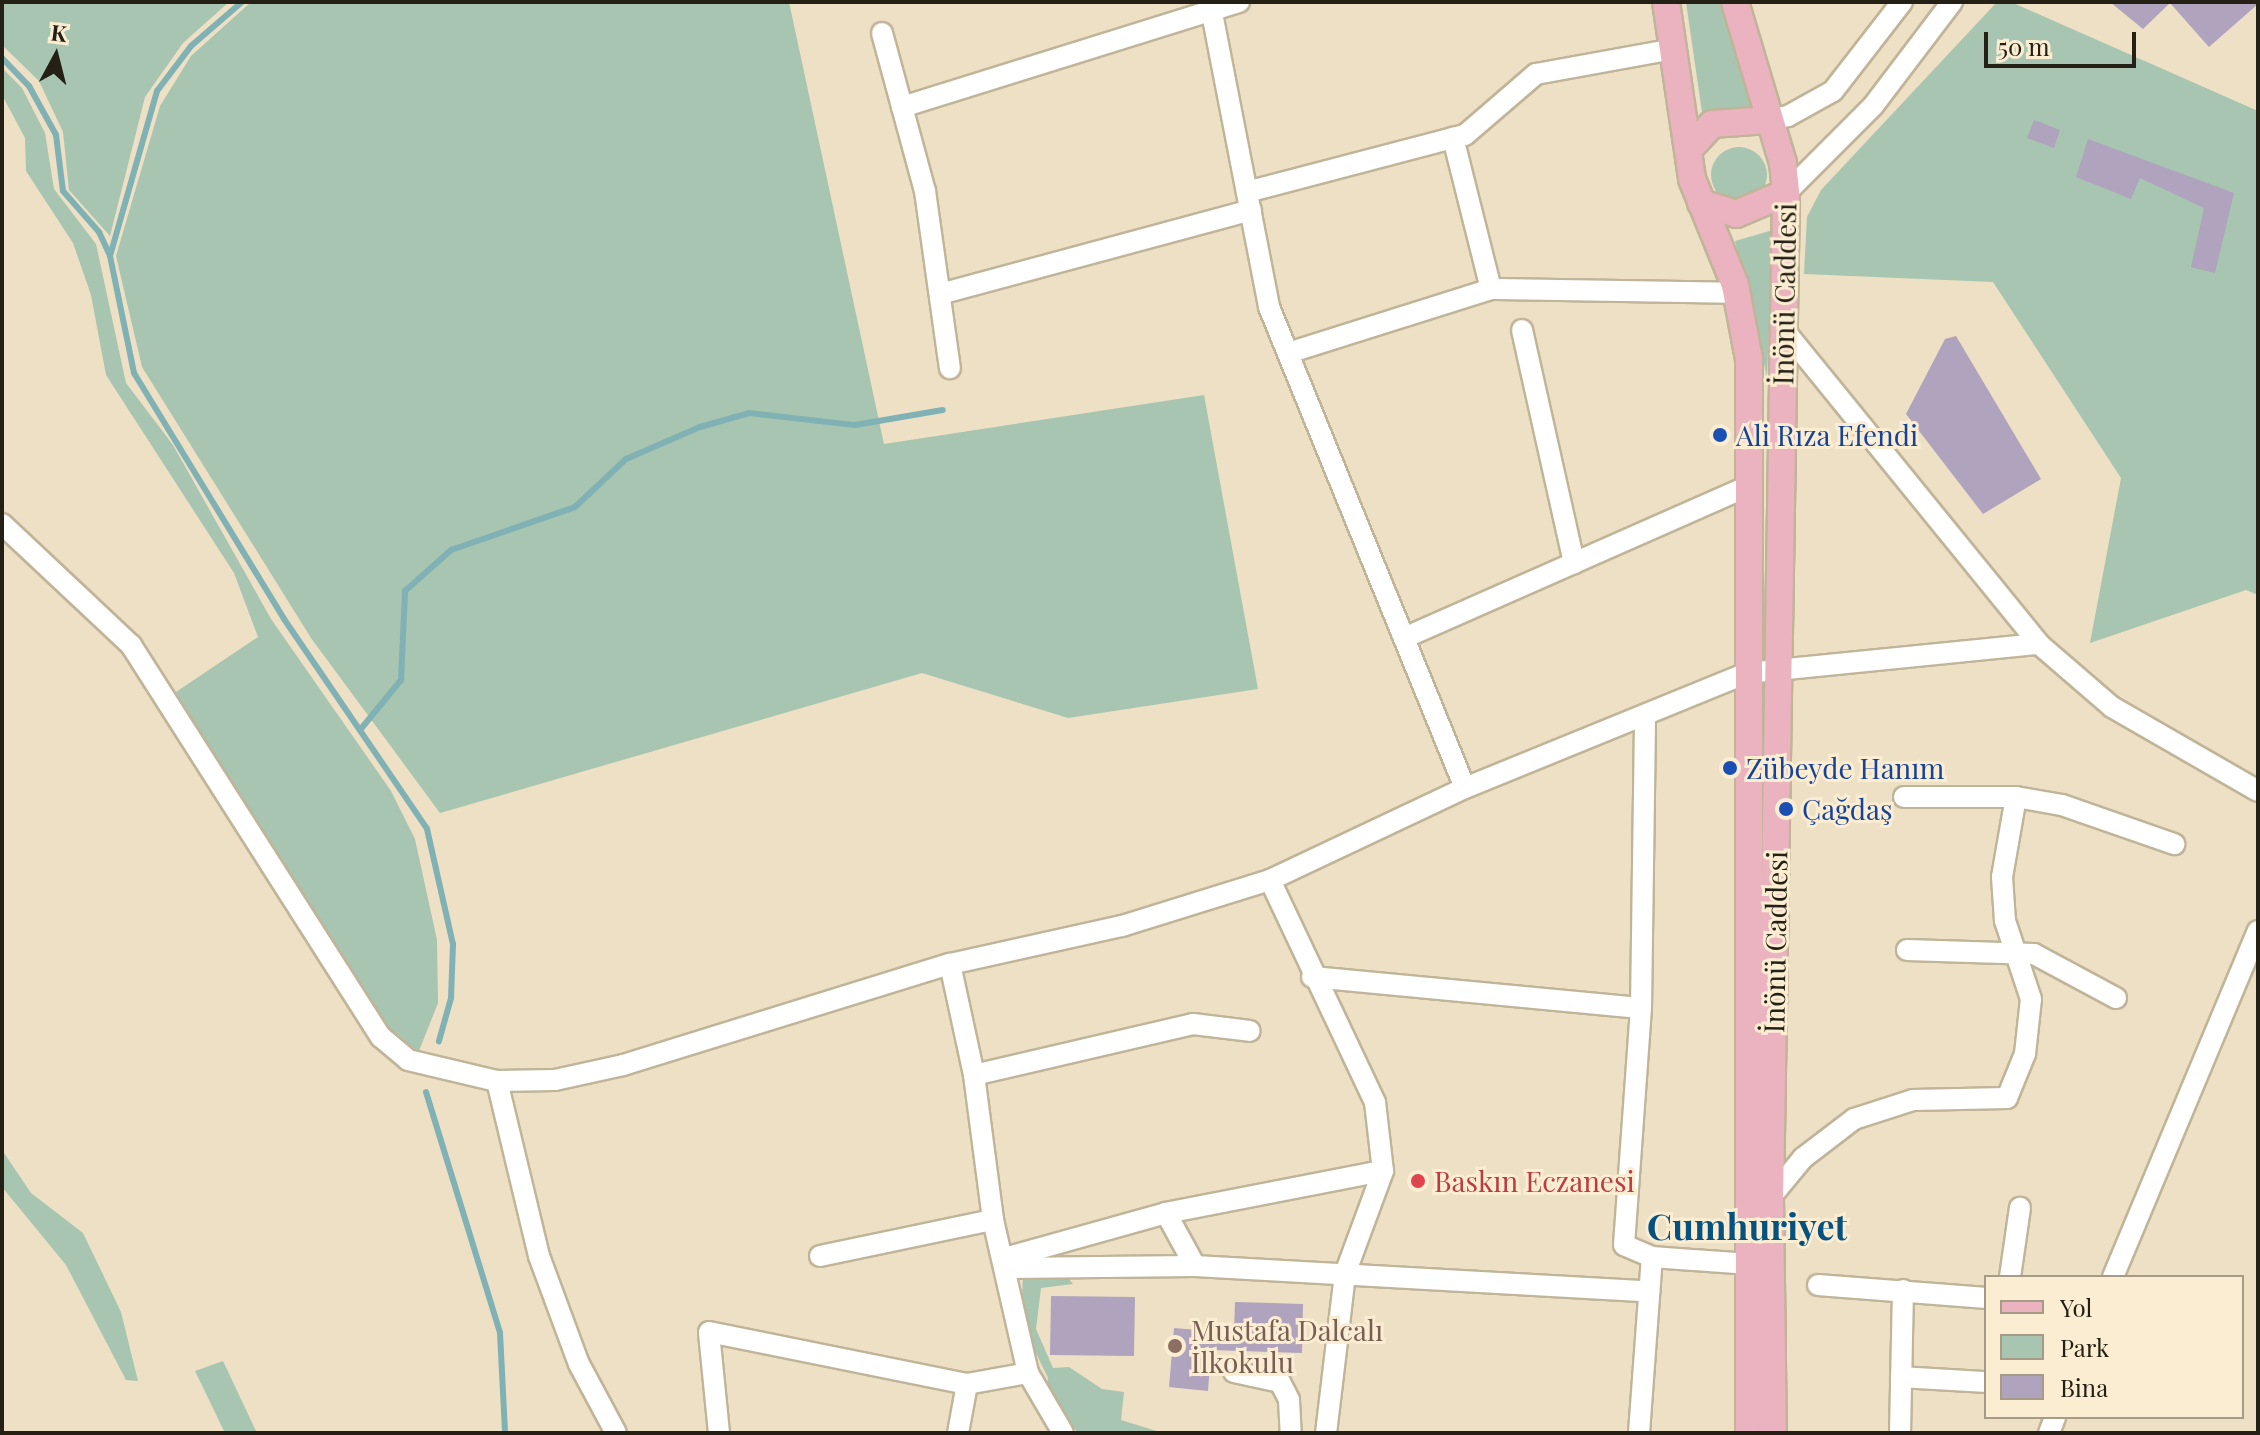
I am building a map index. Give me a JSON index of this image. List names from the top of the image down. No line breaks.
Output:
{"streets":{"main road":["İnönü Caddesi"]},"districts":["Cumhuriyet"],"places":["Ali Rıza Efendi","Zübeyde Hanım","Çağdaş","Baskın Eczanesi","Mustafa Dalcalı İlkokulu"],"legend":["Yol","Park","Bina"],"scale_bar":"50 m","north":"top"}
